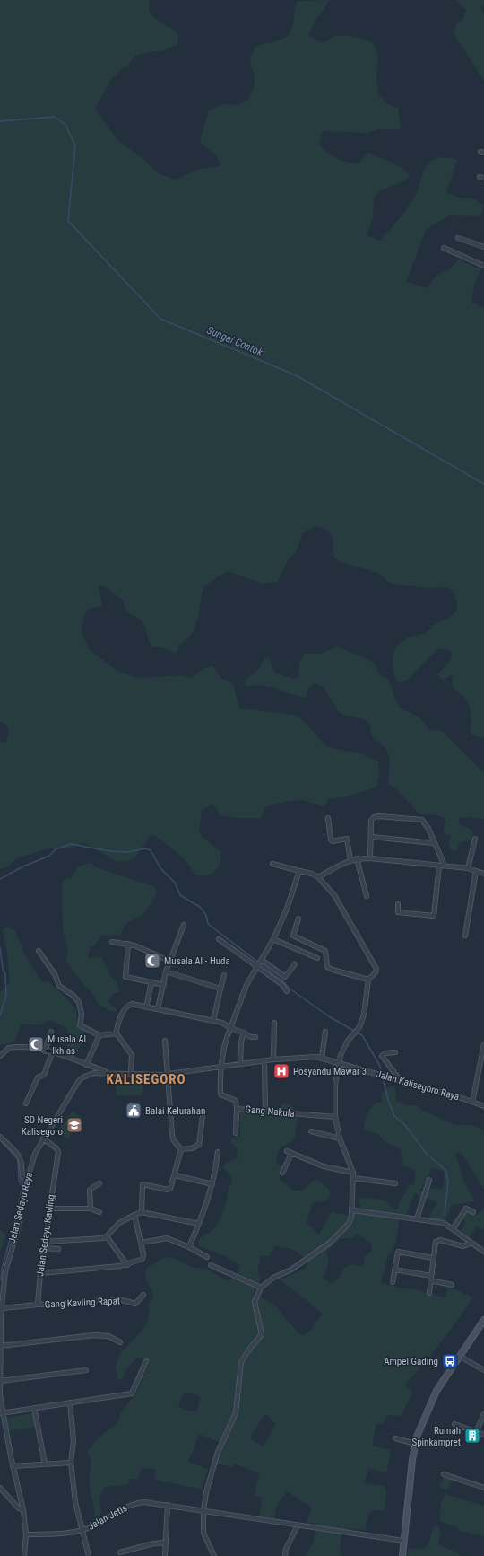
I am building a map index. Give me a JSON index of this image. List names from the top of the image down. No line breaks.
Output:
{"streets":{"street":["Jalan Kalisegoro Raya","Gang Nakula","Jalan Sedayu Raya","Jalan Sedayu Kavling","Gang Kavling Rapat","Jalan Jetis"]},"crossings":[["Jalan Kalisegoro Raya","Gang Nakula"],["Jalan Sedayu Raya","Jalan Sedayu Kavling"],["Jalan Sedayu Raya","Jalan Jetis"],["Jalan Sedayu Kavling","Gang Kavling Rapat"]],"districts":["KALISEGORO"],"water":["Sungai Contok"],"places":{"mosque":["Musala Al - Huda","Musala Al - Ikhlas"],"hospital":["Posyandu Mawar 3"],"public building":["Balai Kelurahan"],"school or university":["SD Negeri Kalisegoro"],"bus stop":["Ampel Gading"],"building":["Rumah Spinkampret"]}}
